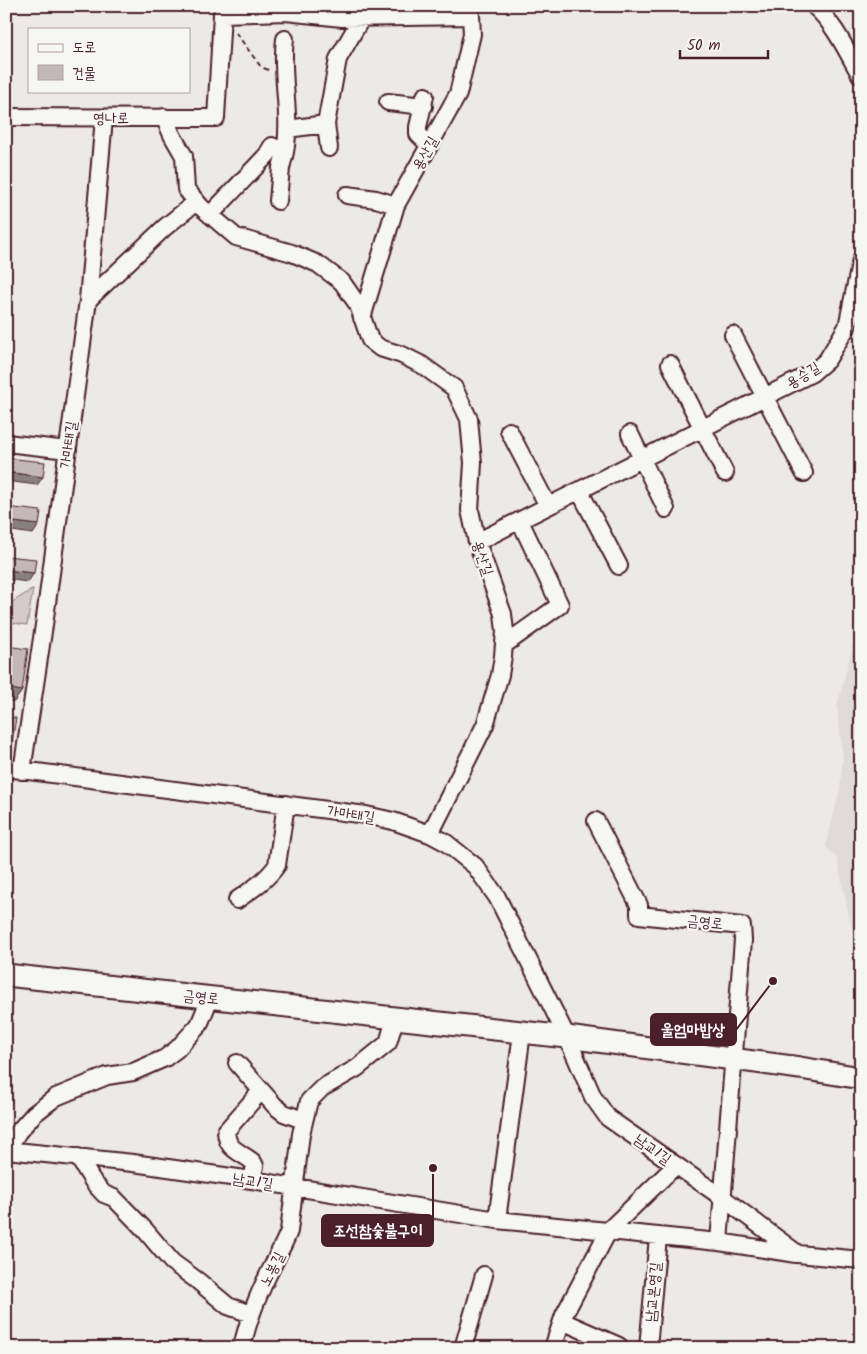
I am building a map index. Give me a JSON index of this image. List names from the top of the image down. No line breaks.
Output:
{"streets":{"main road":["금영로"],"street":["영나로","용산길","용승길","가마태길","남교1길","노봉길","남교본영길"]},"crossings":[["영나로","용산길"],["영나로","가마태길"],["용산길","용승길"],["용산길","가마태길"],["가마태길","금영로"],["가마태길","남교1길"],["금영로","남교1길"],["남교1길","노봉길"],["남교1길","남교본영길"]],"places":["울엄마밥상","조선참숯불구이"],"legend":["도로","건물"],"scale_bar":"50 m"}
